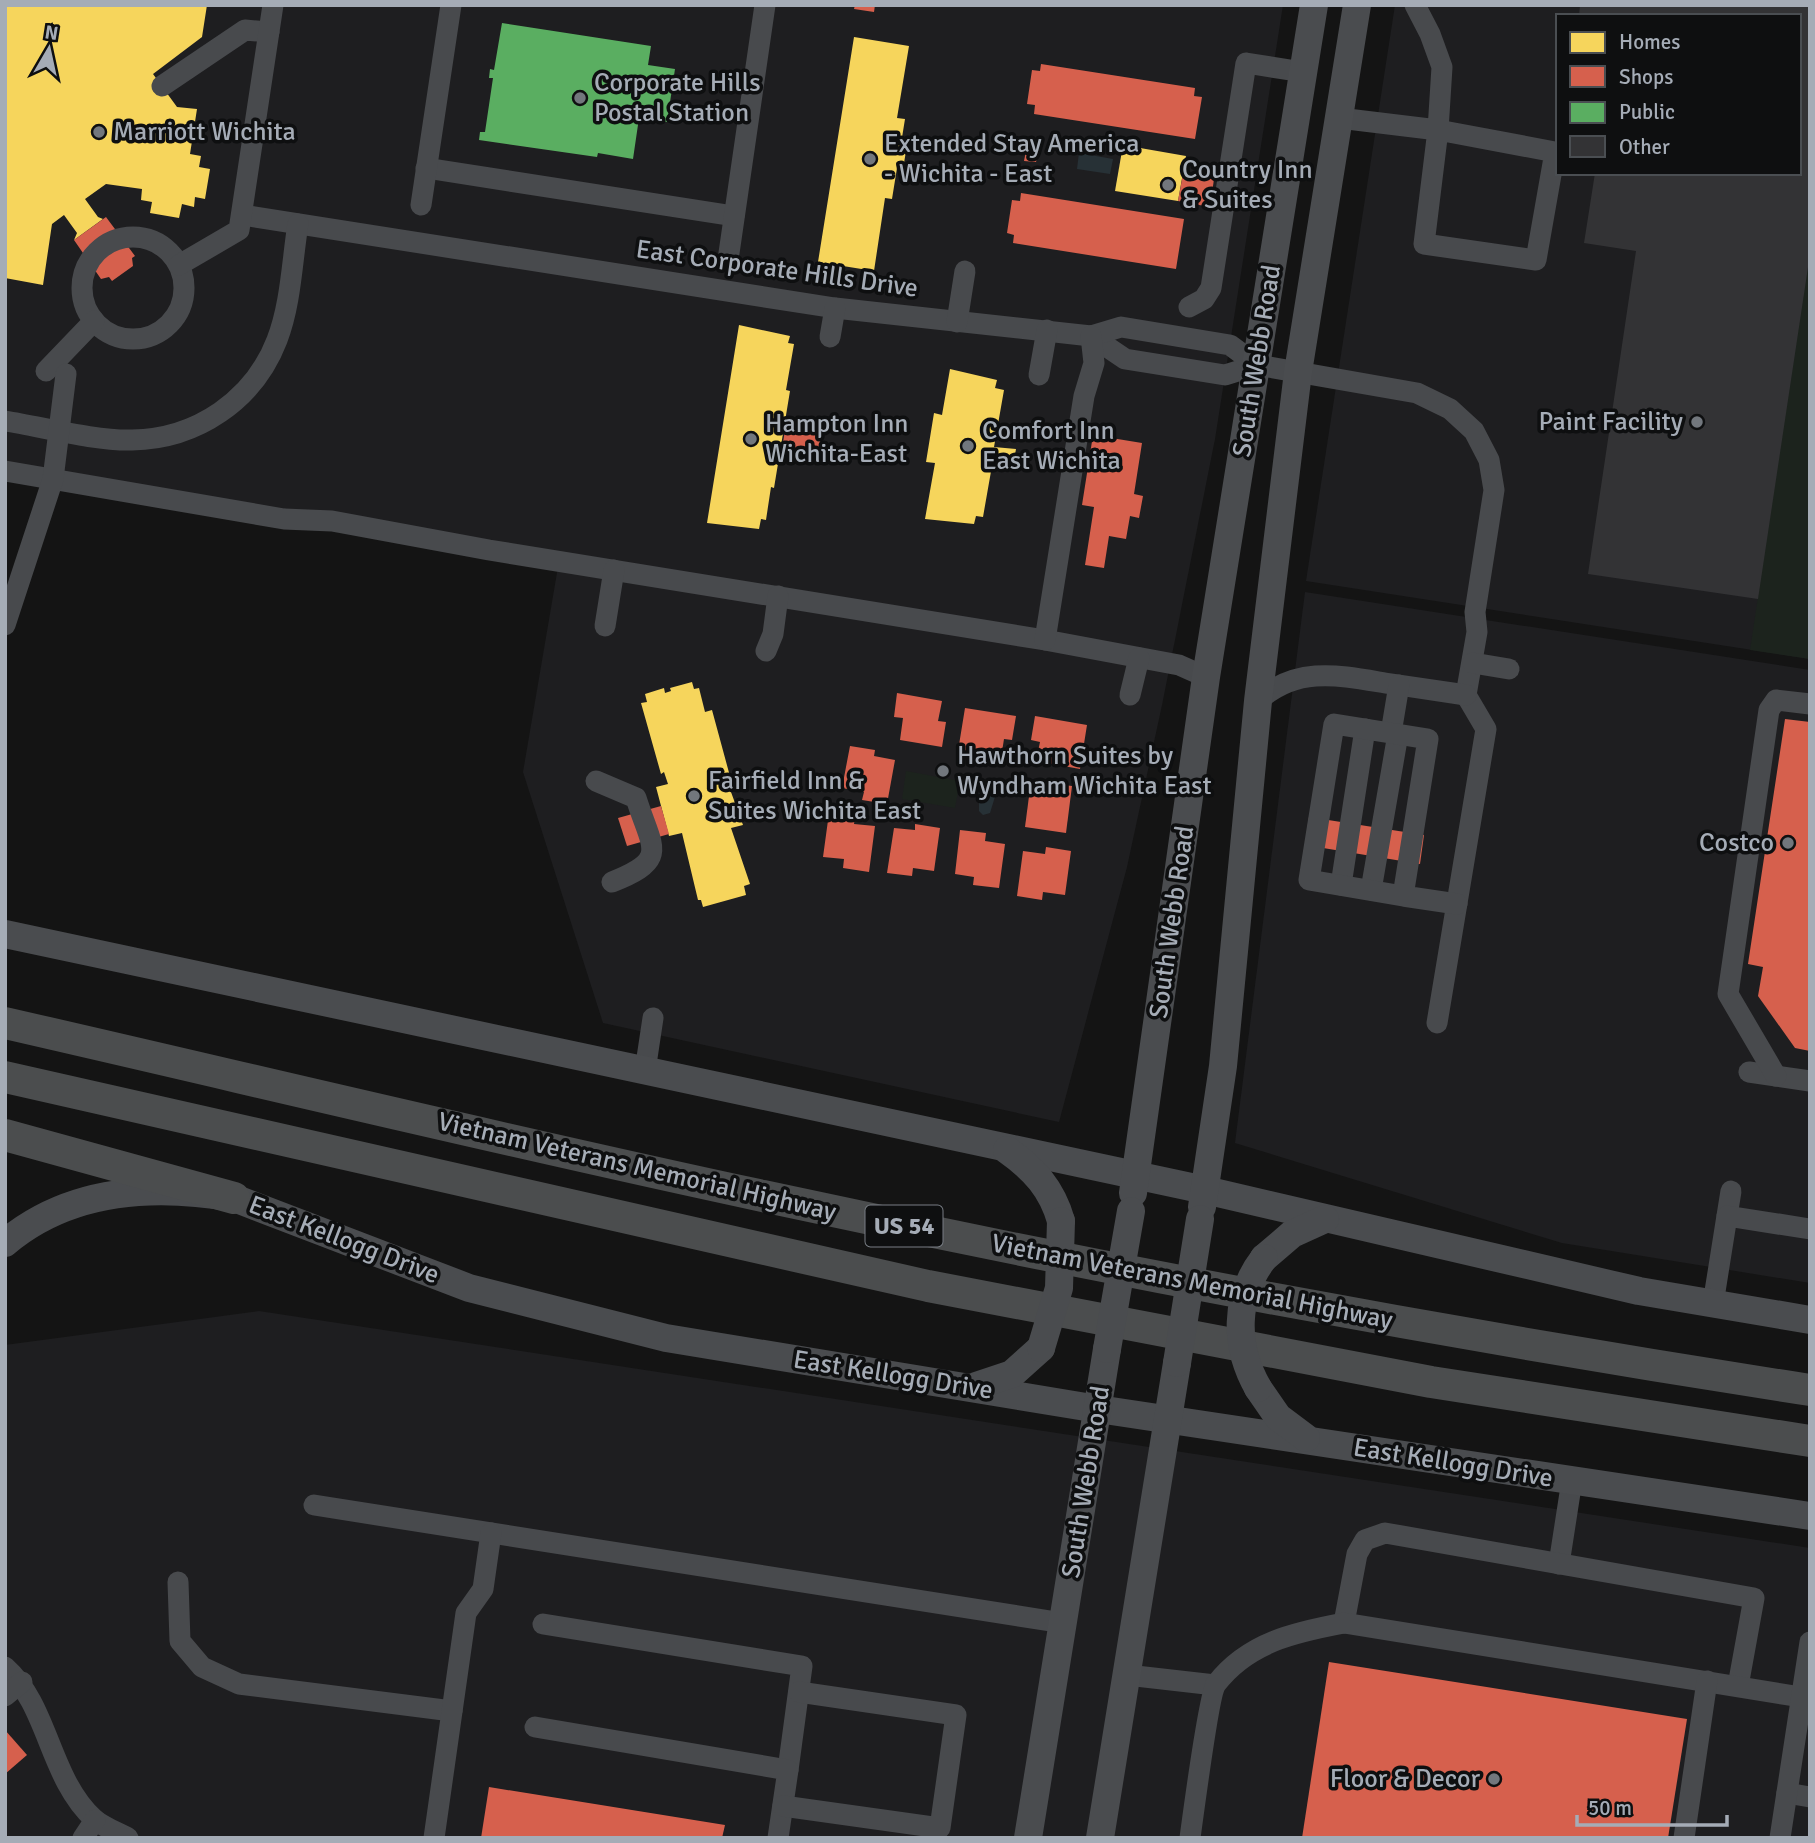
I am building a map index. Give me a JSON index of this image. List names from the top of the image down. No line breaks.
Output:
{"streets":{"highway":["Vietnam Veterans Memorial Highway","US 54"],"main road":["South Webb Road","East Kellogg Drive"],"street":["East Corporate Hills Drive"]},"crossings":[["East Corporate Hills Drive","South Webb Road"],["South Webb Road","East Kellogg Drive"]],"places":["Corporate Hills Postal Station","Marriott Wichita","Extended Stay America - Wichita - East","Country Inn & Suites","Paint Facility","Hampton Inn Wichita-East","Comfort Inn East Wichita","Hawthorn Suites by Wyndham Wichita East","Fairfield Inn & Suites Wichita East","Costco","Floor & Decor"],"legend":["Homes","Shops","Public","Other"],"scale_bar":"50 m","north":"top"}
